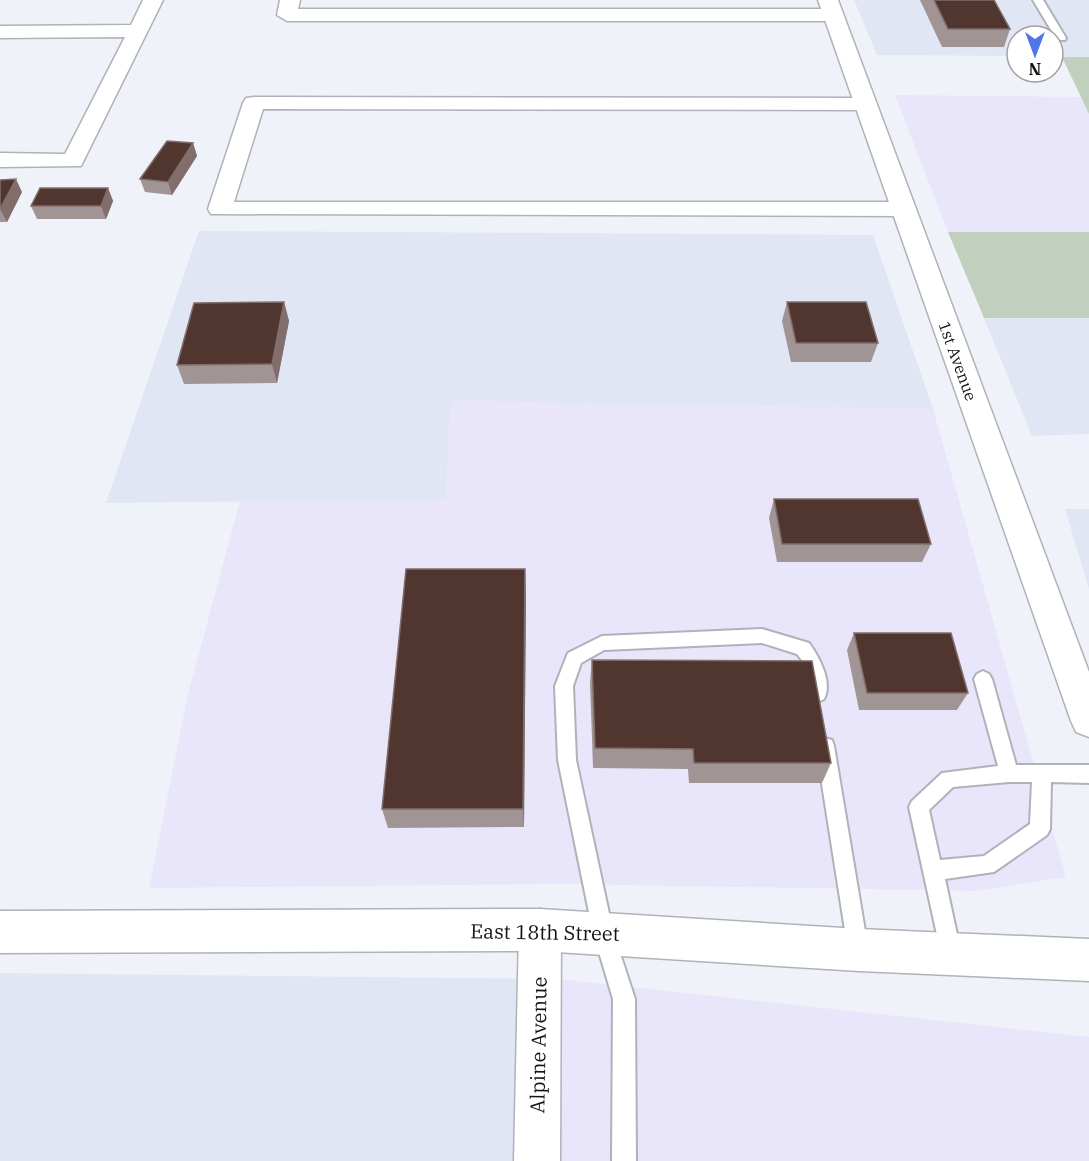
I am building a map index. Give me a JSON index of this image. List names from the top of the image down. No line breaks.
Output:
{"streets":{"street":["1st Avenue","East 18th Street","Alpine Avenue"]},"crossings":[["East 18th Street","Alpine Avenue"]],"north":"bottom"}
